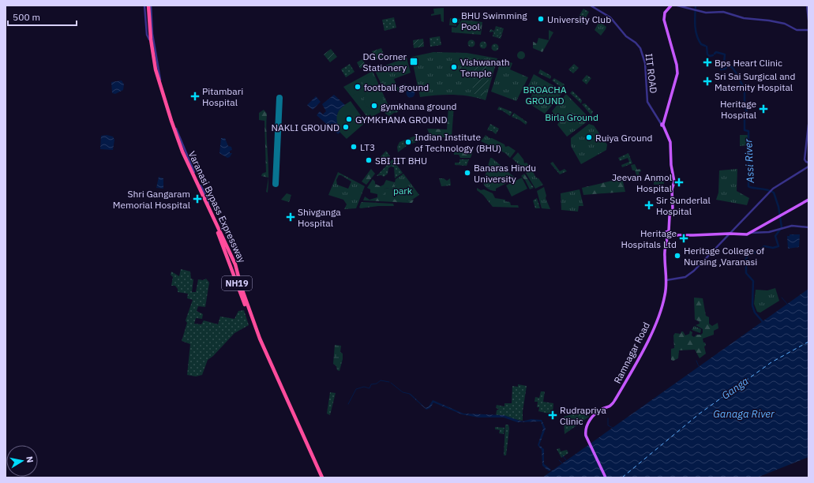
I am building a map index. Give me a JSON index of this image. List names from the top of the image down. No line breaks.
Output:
{"streets":{"highway":["Varanasi Bypass Expressway","NH19"],"main road":["Ramnagar Road"],"street":["IIT ROAD"]},"crossings":[["IIT ROAD","Ramnagar Road"]],"water":["Assi River","Ganga","Ganaga River"],"parks":["BROACHA GROUND","Birla Ground","park"],"places":{"other":["University Club","BHU Swimming Pool","Vishwanath Temple","football ground","gymkhana ground","GYMKHANA GROUND","NAKLI GROUND","Ruiya Ground","Indian Institute of Technology (BHU)","LT3","SBI IIT BHU","Banaras Hindu University","Heritage College of Nursing ,Varanasi"],"transit":["DG Corner Stationery"],"health":["Bps Heart Clinic","Sri Sai Surgical and Maternity Hospital","Pitambari Hospital","Heritage Hospital","Jeevan Anmol Hospital","Shri Gangaram Memorial Hospital","Sir Sunderlal Hospital","Shivganga Hospital","Heritage Hospitals Ltd","Rudrapriya Clinic"]},"scale_bar":"500 m","north":"right"}
